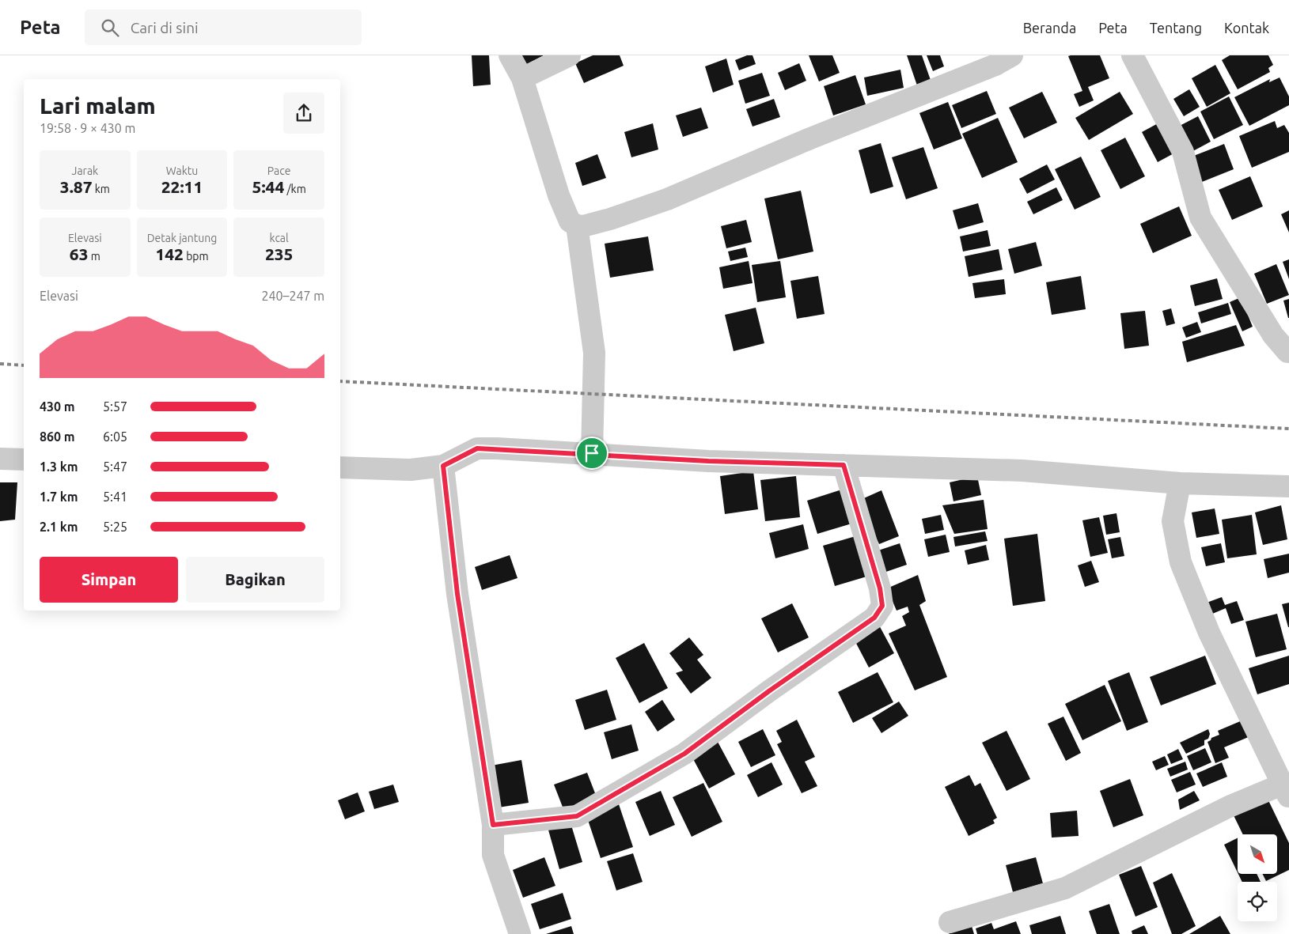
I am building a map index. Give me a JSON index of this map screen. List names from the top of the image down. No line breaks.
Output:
{"north":"bottom right","page":{"header":"Peta","search":"Cari di sini","nav":["Beranda","Peta","Tentang","Kontak"],"heading":["Lari malam","19:58 · 9 × 430 m"],"stats":[["Jarak","3.87 km"],["Waktu","22:11"],["Pace","5:44 /km"],["Elevasi","63 m"],["Detak jantung","142 bpm"],["kcal","235"]],"chart":["Elevasi","240–247 m"],"list":[{"name":"430 m","note":"5:57"},{"name":"860 m","note":"6:05"},{"name":"1.3 km","note":"5:47"},{"name":"1.7 km","note":"5:41"},{"name":"2.1 km","note":"5:25"}],"buttons":["Simpan","Bagikan"]}}
